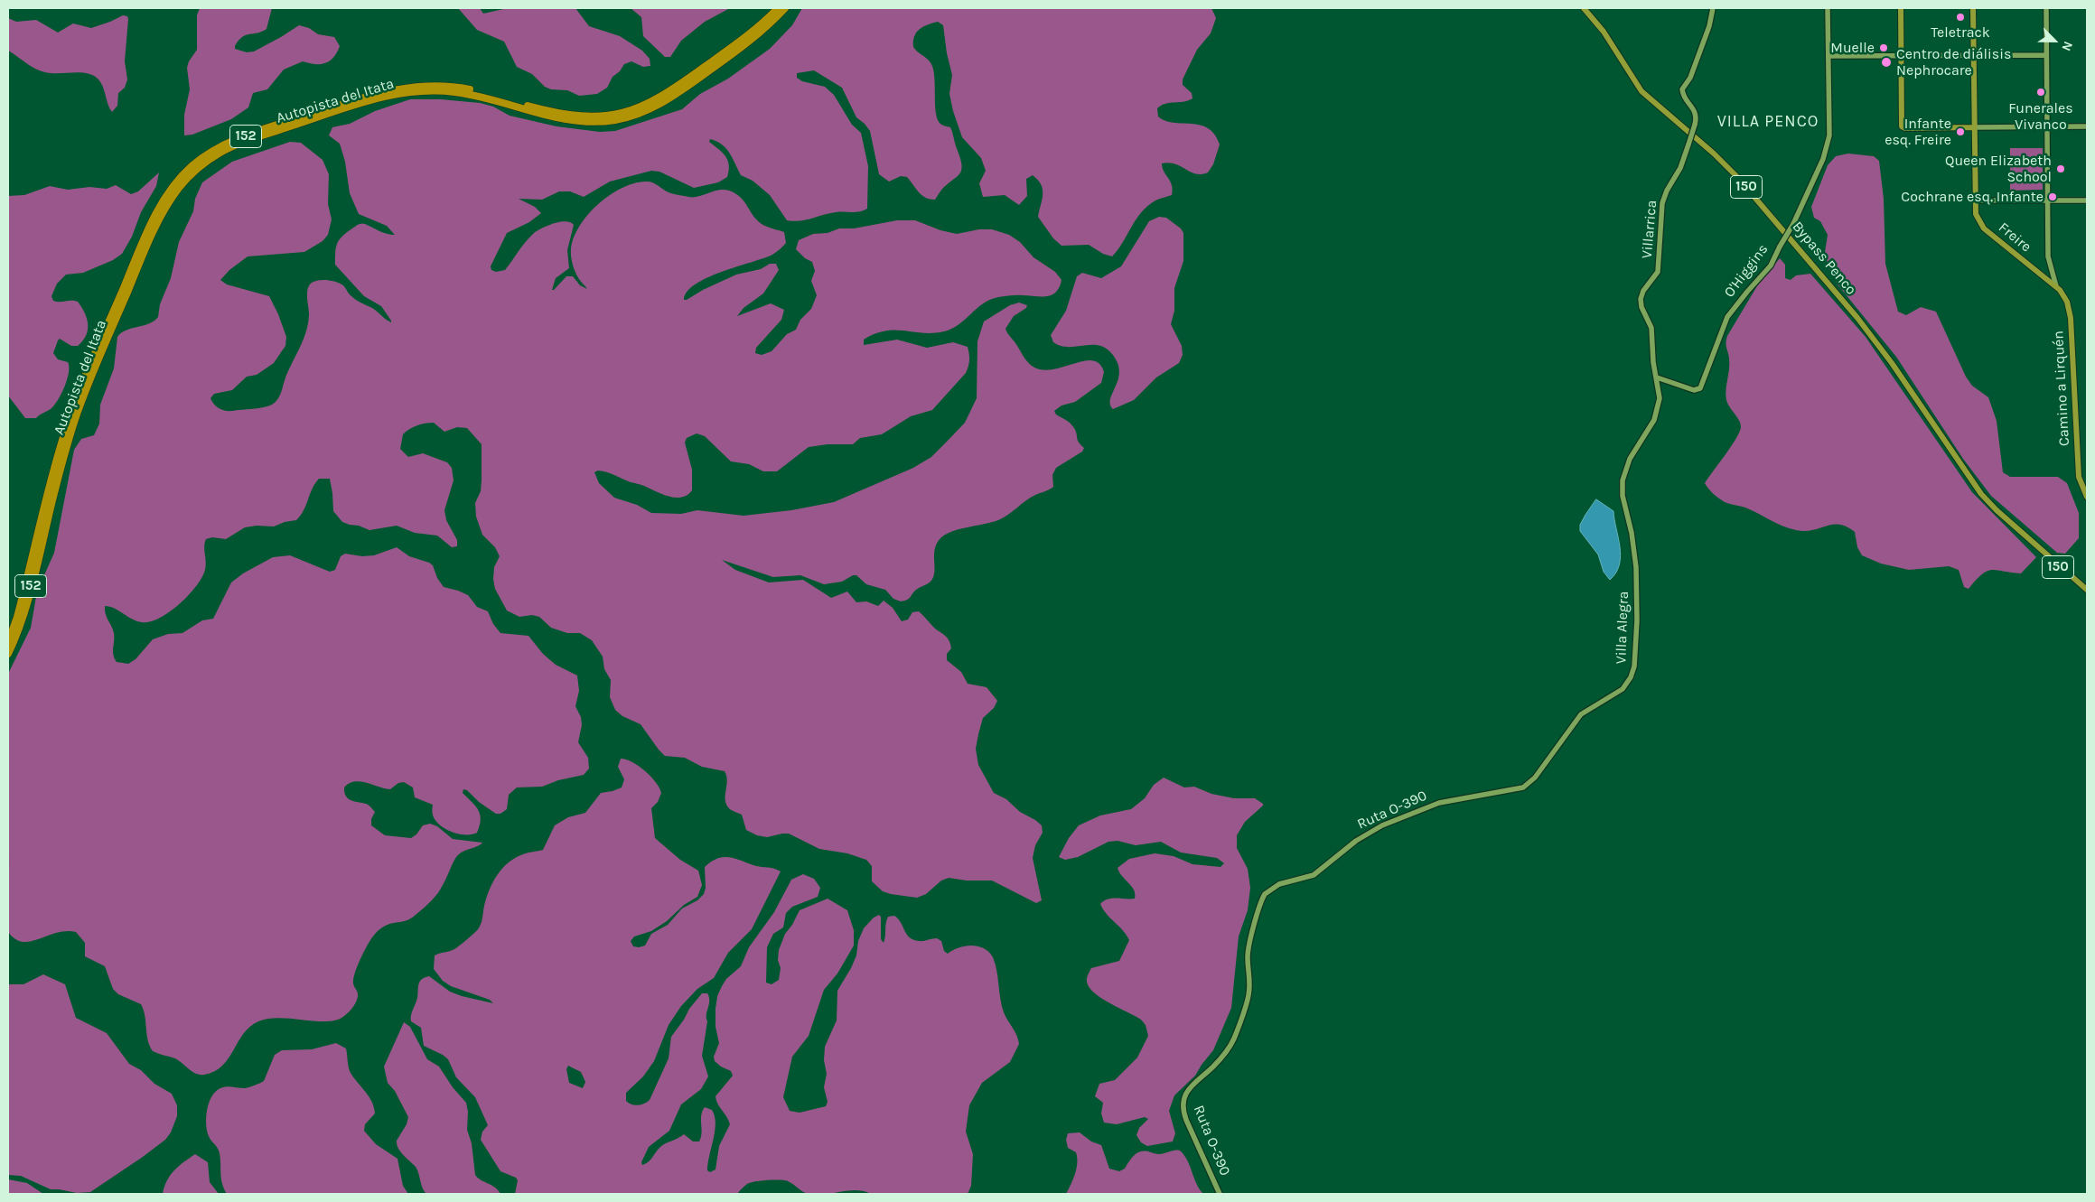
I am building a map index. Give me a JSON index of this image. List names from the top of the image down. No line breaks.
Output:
{"streets":{"highway":["Autopista del Itata","152"],"main road":["150","Freire","Bypass Penco","Camino a Lirquén"],"street":["Villarrica","O'Higgins","Villa Alegra","Ruta O-390"]},"crossings":[["Villarrica","O'Higgins"],["Villarrica","Villa Alegra"],["Freire","Camino a Lirquén"],["Villa Alegra","Ruta O-390"]],"districts":["VILLA PENCO"],"places":["Teletrack","Muelle","Centro de diálisis Nephrocare","Funerales Vivanco","Infante esq. Freire","Queen Elizabeth School","Cochrane esq. Infante"],"north":"bottom right"}
